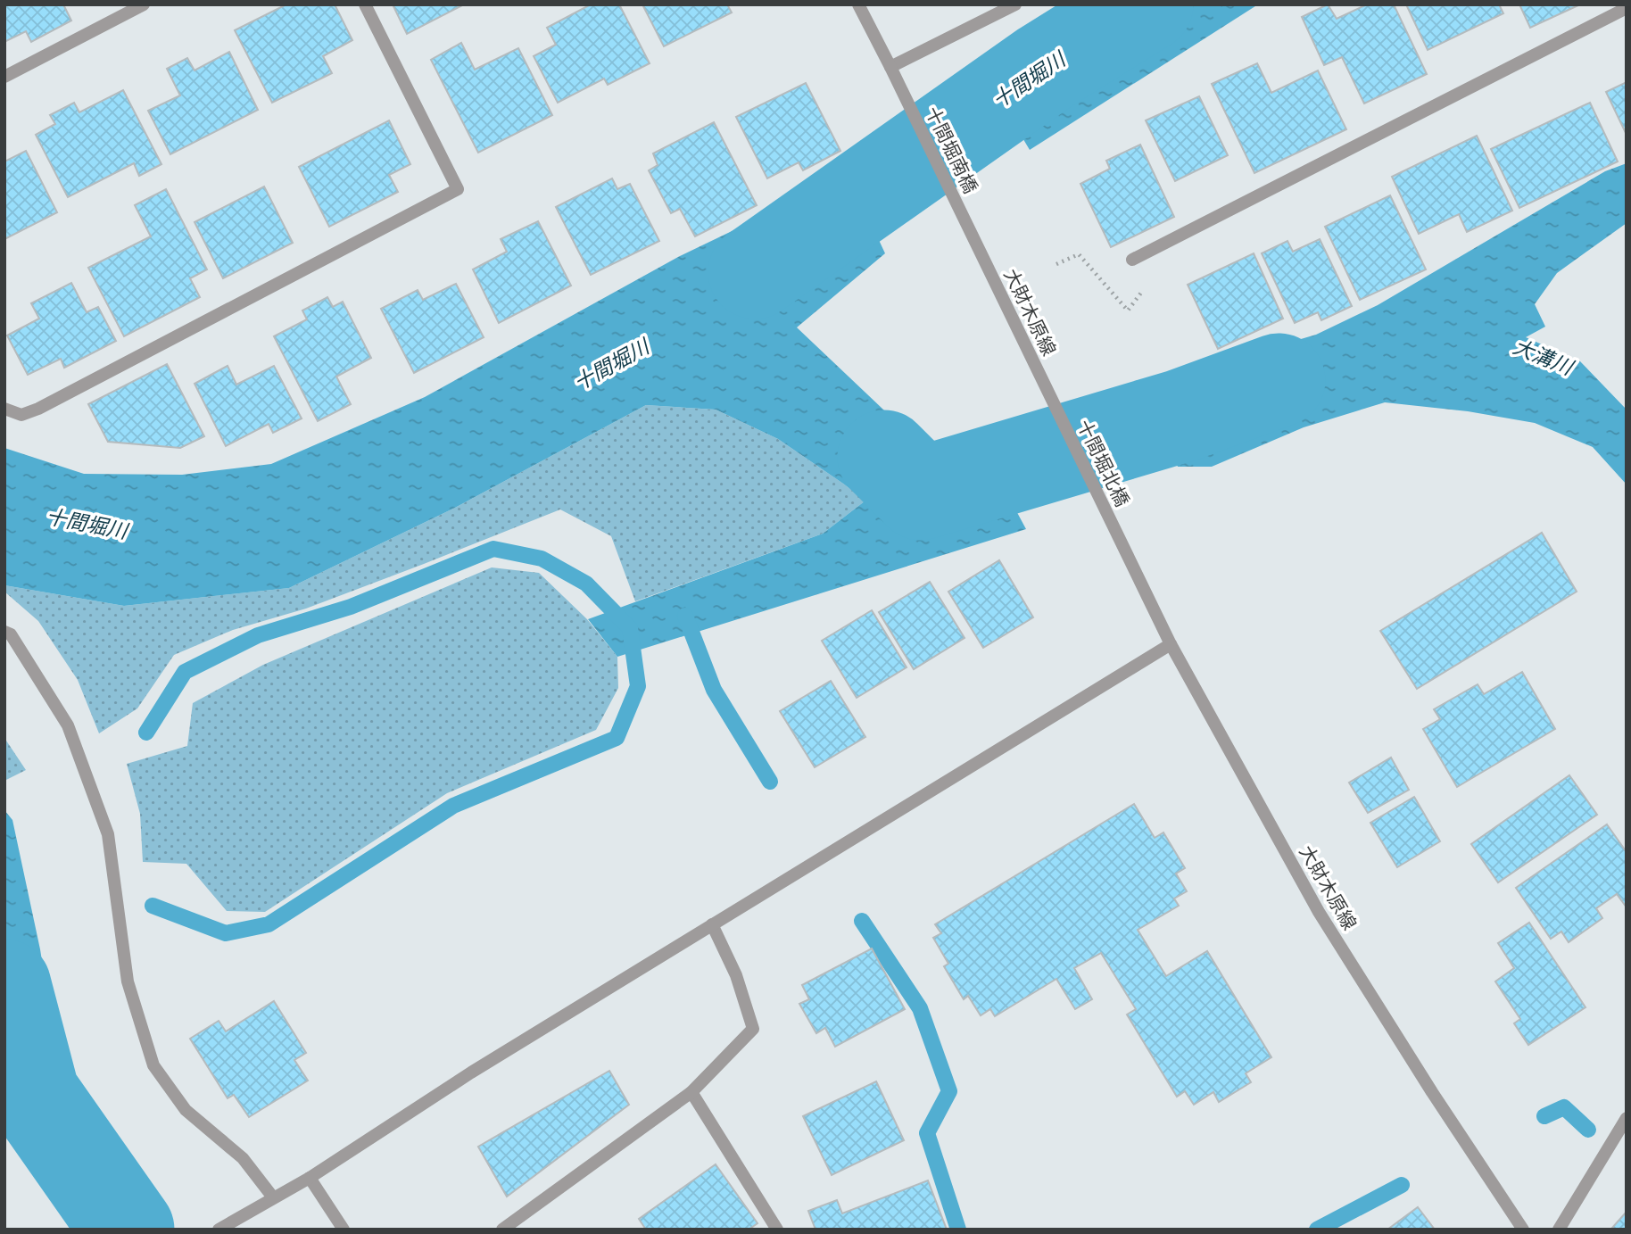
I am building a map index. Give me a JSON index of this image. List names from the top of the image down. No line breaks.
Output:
{"streets":{"street":["十間堀南橋","大財木原線","十間堀北橋"]},"crossings":[["十間堀南橋","大財木原線"],["大財木原線","十間堀北橋"]],"water":["十間堀川","大溝川"]}
